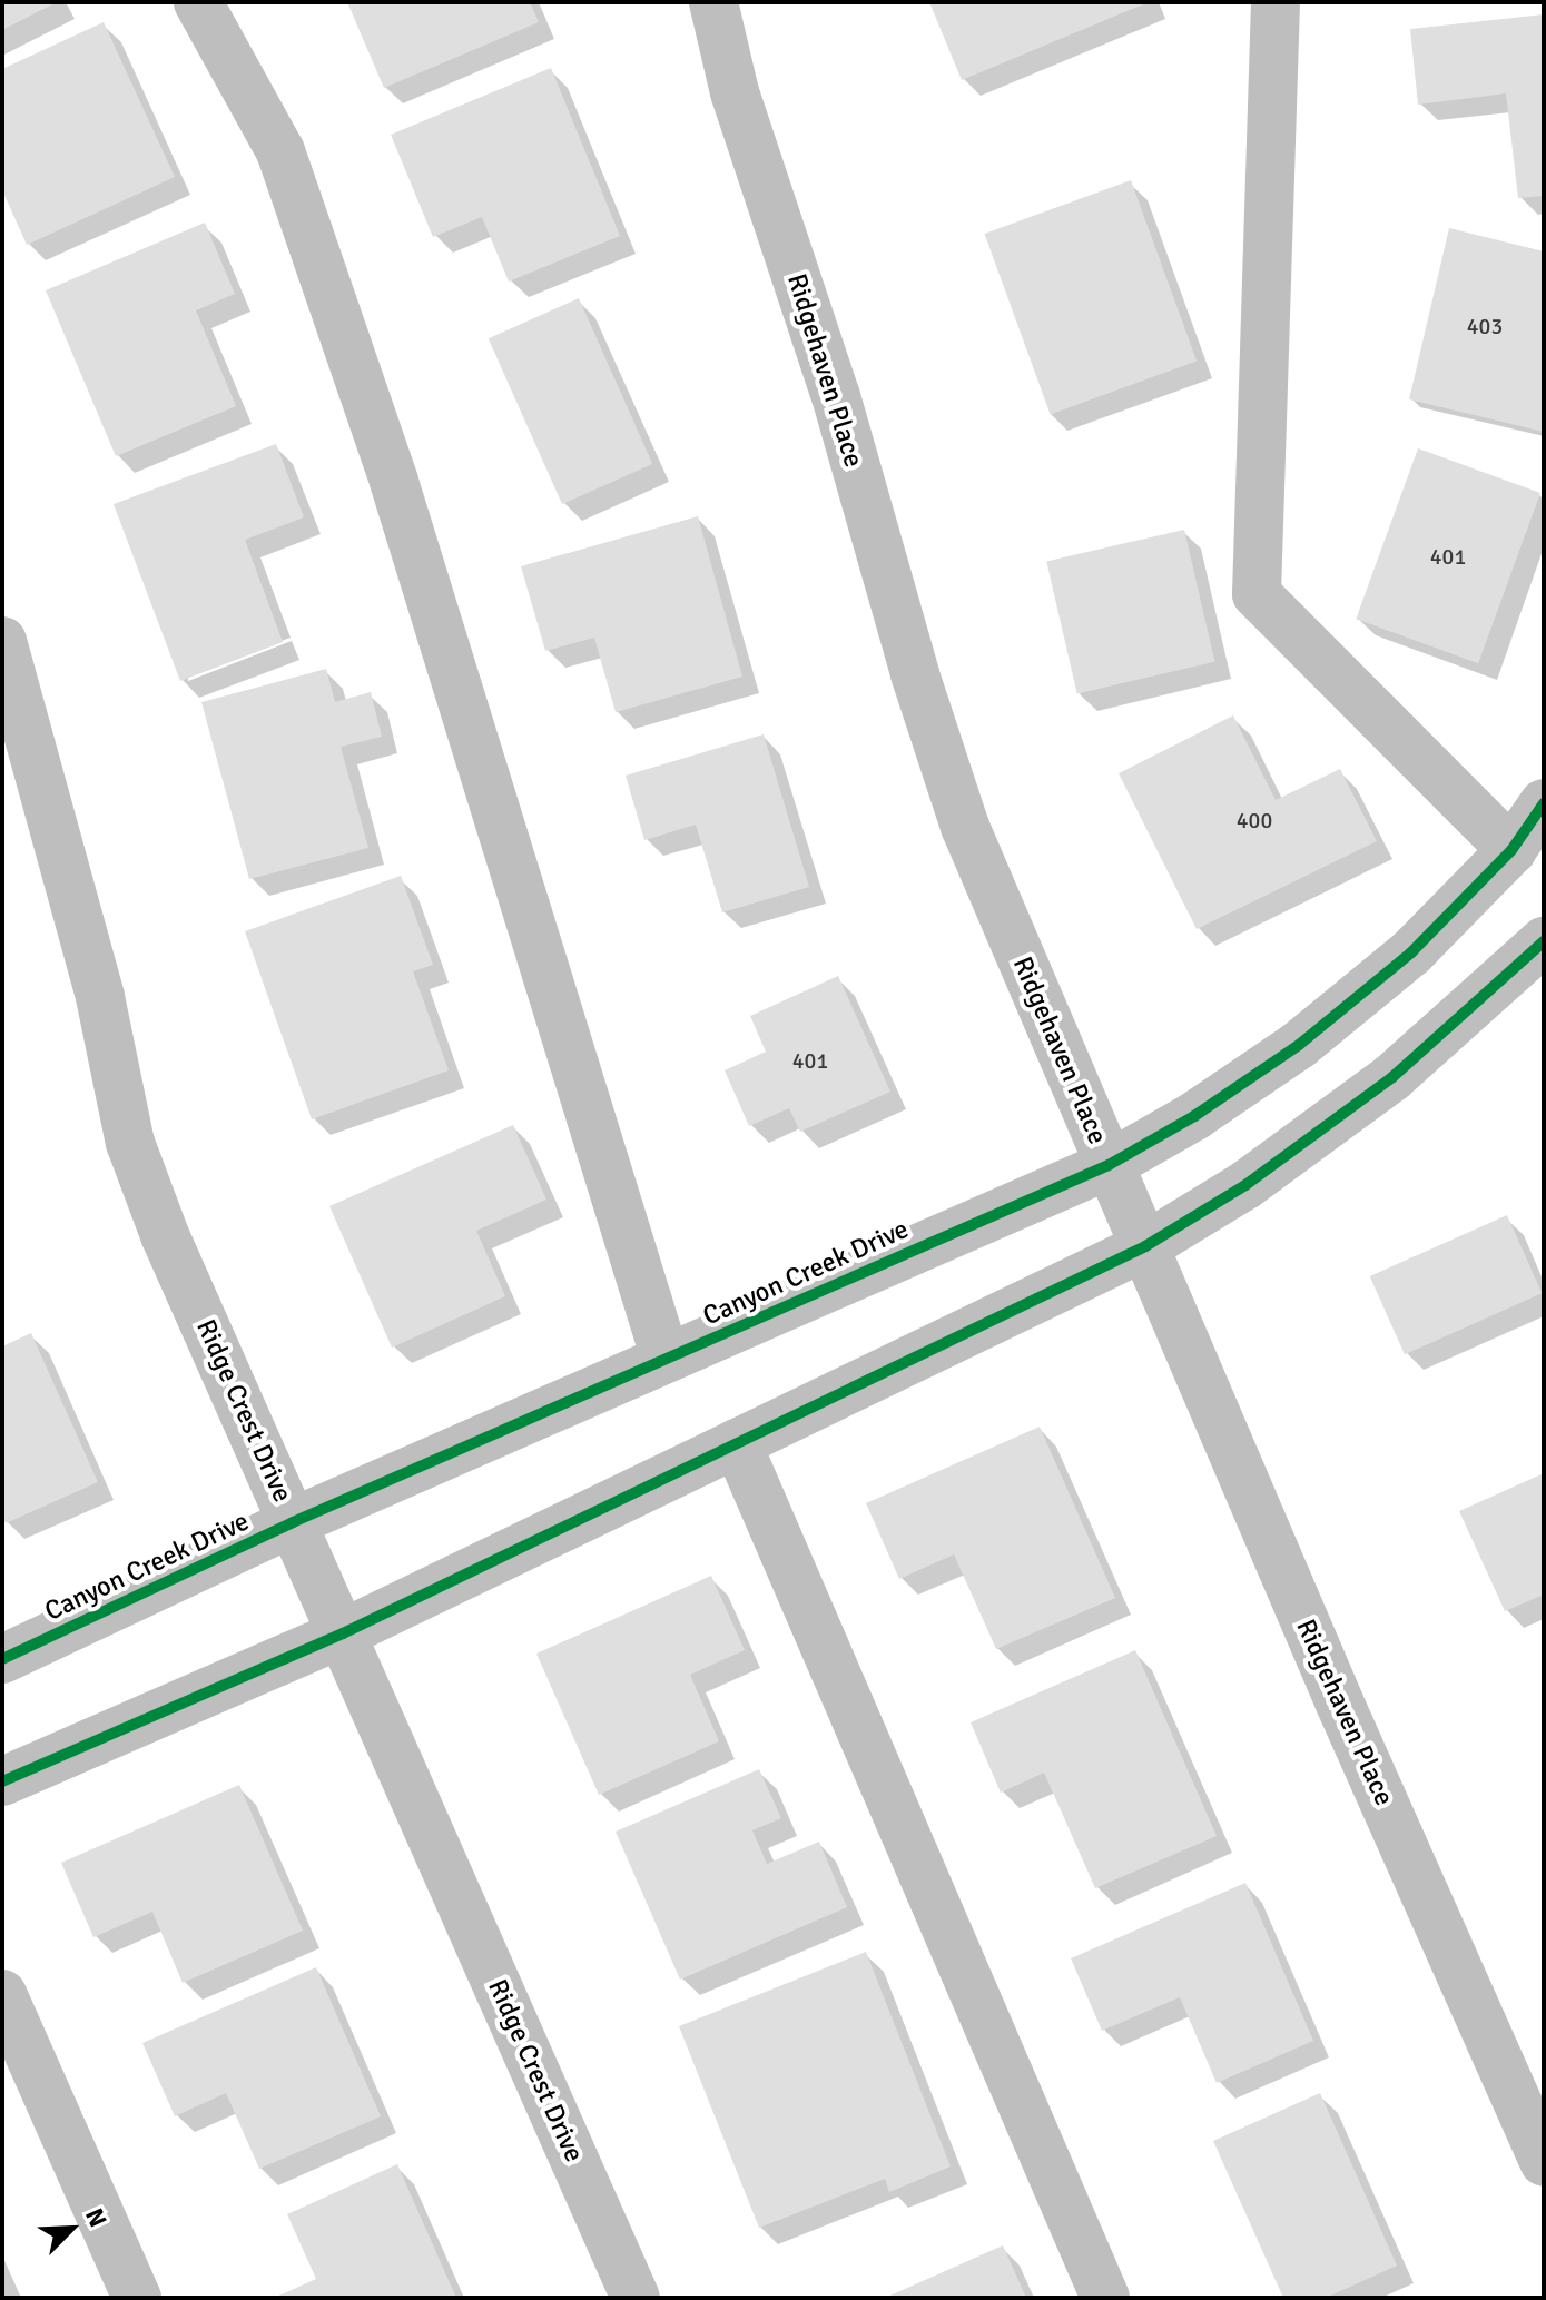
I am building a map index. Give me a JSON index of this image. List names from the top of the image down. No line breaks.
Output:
{"streets":{"street":["Ridgehaven Place","Canyon Creek Drive","Ridge Crest Drive"]},"crossings":[["Ridgehaven Place","Canyon Creek Drive"],["Canyon Creek Drive","Ridge Crest Drive"]],"house_numbers":["403","401","400","401"],"north":"top right"}
